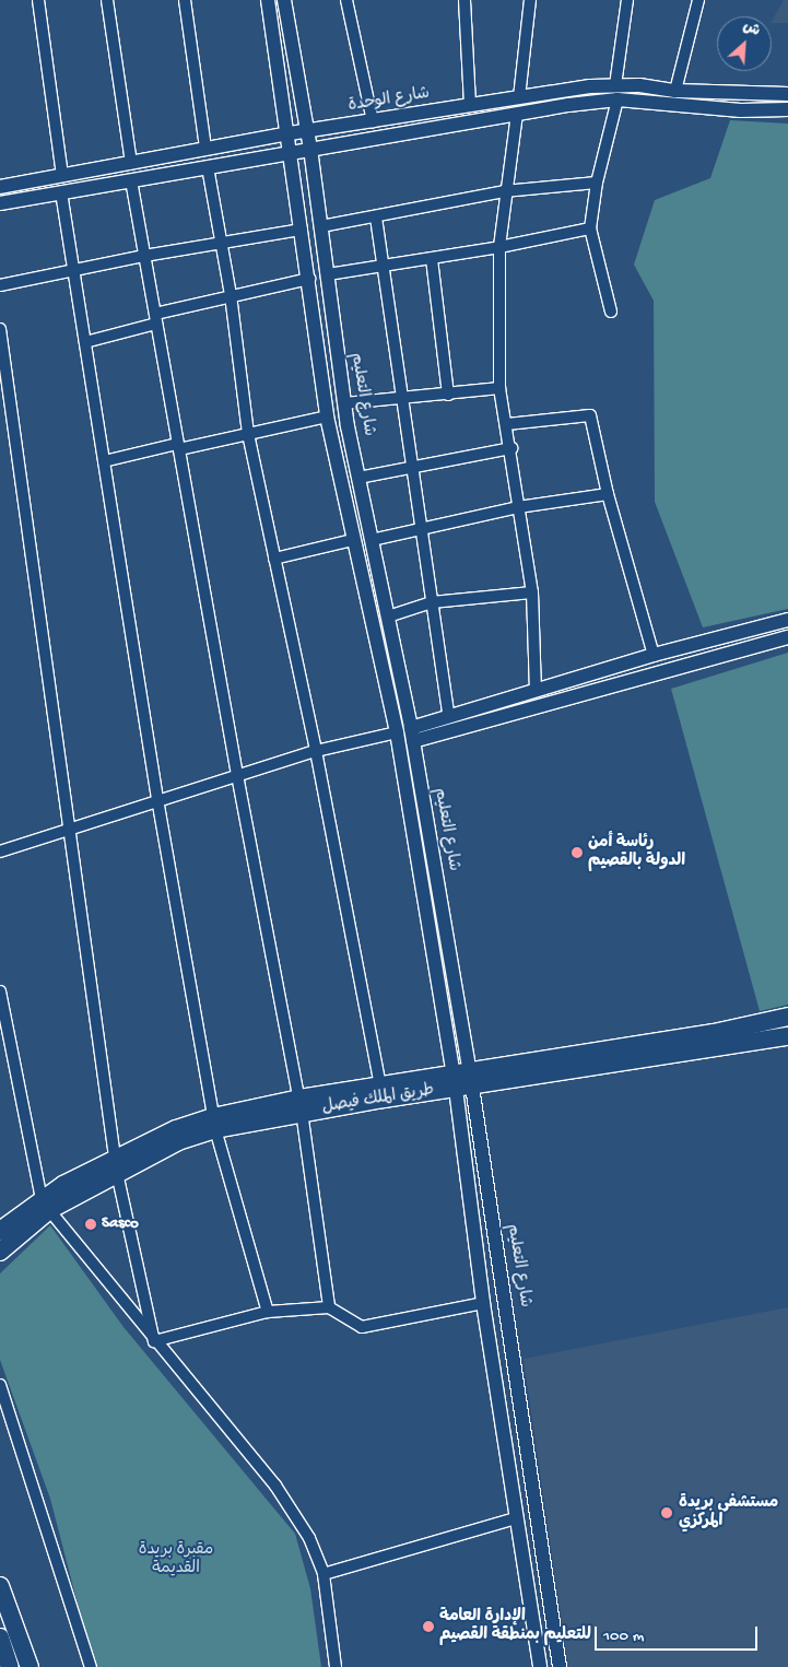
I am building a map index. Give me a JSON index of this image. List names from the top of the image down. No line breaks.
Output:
{"streets":{"main road":["طريق الملك فيصل"],"street":["شارع الوحدة","شارع التعليم"]},"crossings":[["شارع الوحدة","شارع التعليم"],["شارع التعليم","طريق الملك فيصل"]],"parks":["مقبرة بريدة القديمة"],"places":["رئاسة أمن الدولة بالقصيم","Sasco","مستشفى بريدة المركزي","الإدارة العامة للتعليم بمنطقة القصيم"],"scale_bar":"100 m","north":"top right"}
